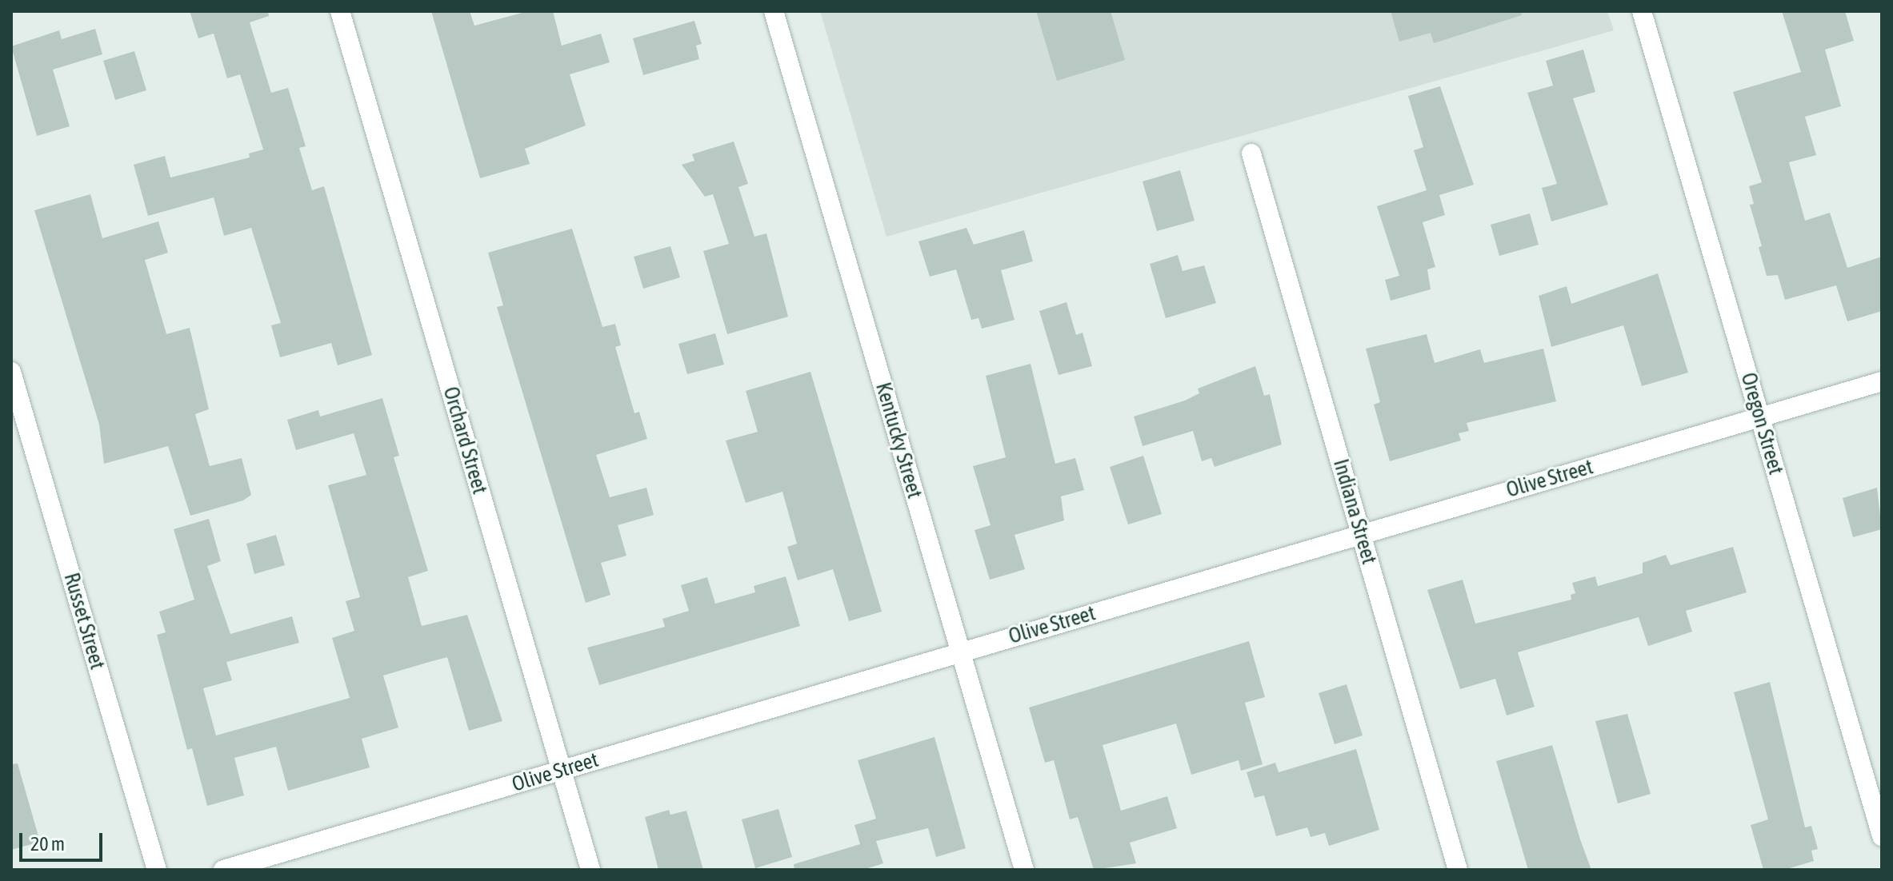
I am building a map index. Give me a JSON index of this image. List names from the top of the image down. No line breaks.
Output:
{"streets":{"street":["Oregon Street","Orchard Street","Kentucky Street","Olive Street","Indiana Street","Russet Street"]},"crossings":[["Oregon Street","Olive Street"],["Orchard Street","Olive Street"],["Kentucky Street","Olive Street"],["Olive Street","Indiana Street"]],"scale_bar":"20 m"}
